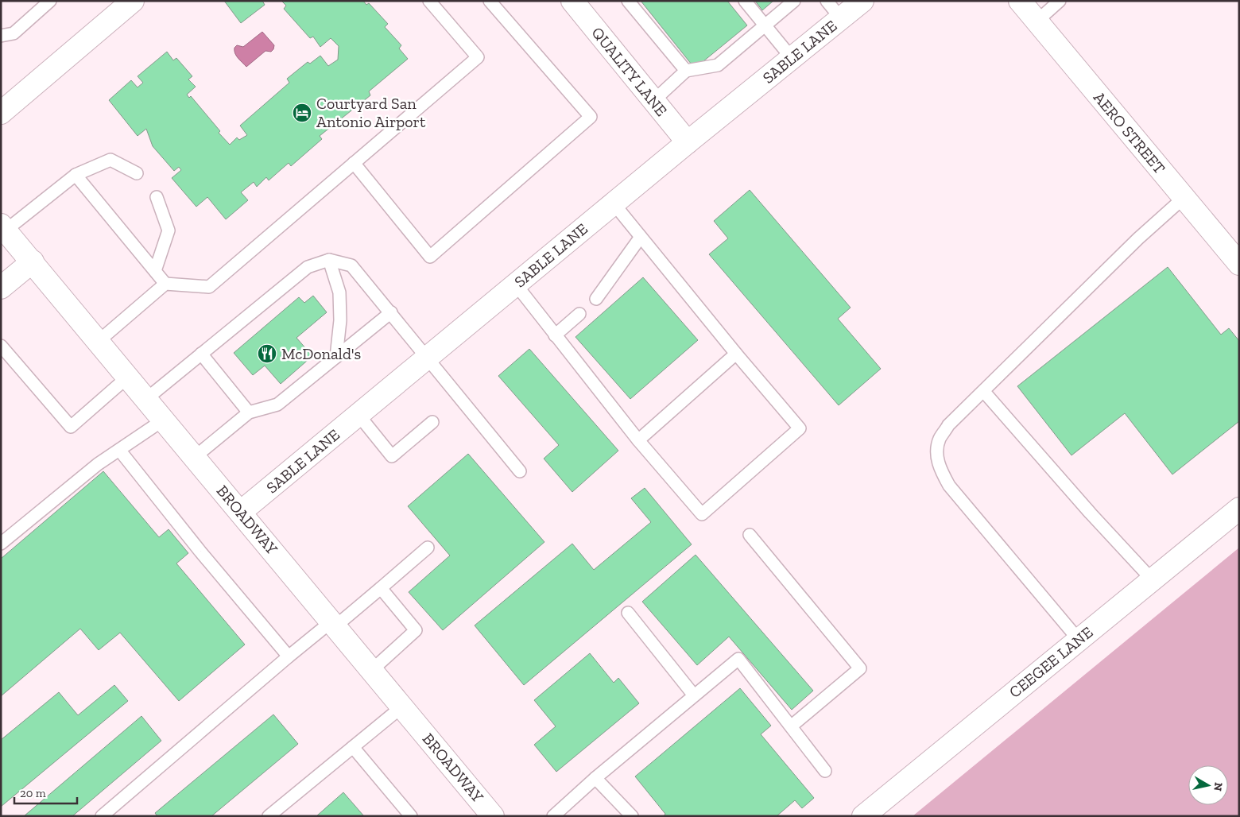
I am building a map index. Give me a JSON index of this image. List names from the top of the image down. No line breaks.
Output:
{"streets":{"street":["SABLE LANE","QUALITY LANE","AERO STREET","BROADWAY","CEEGEE LANE"]},"crossings":[["SABLE LANE","QUALITY LANE"],["SABLE LANE","BROADWAY"]],"places":{"hotel":["Courtyard San Antonio Airport"],"restaurant":["McDonald's"]},"scale_bar":"20 m","north":"right"}
